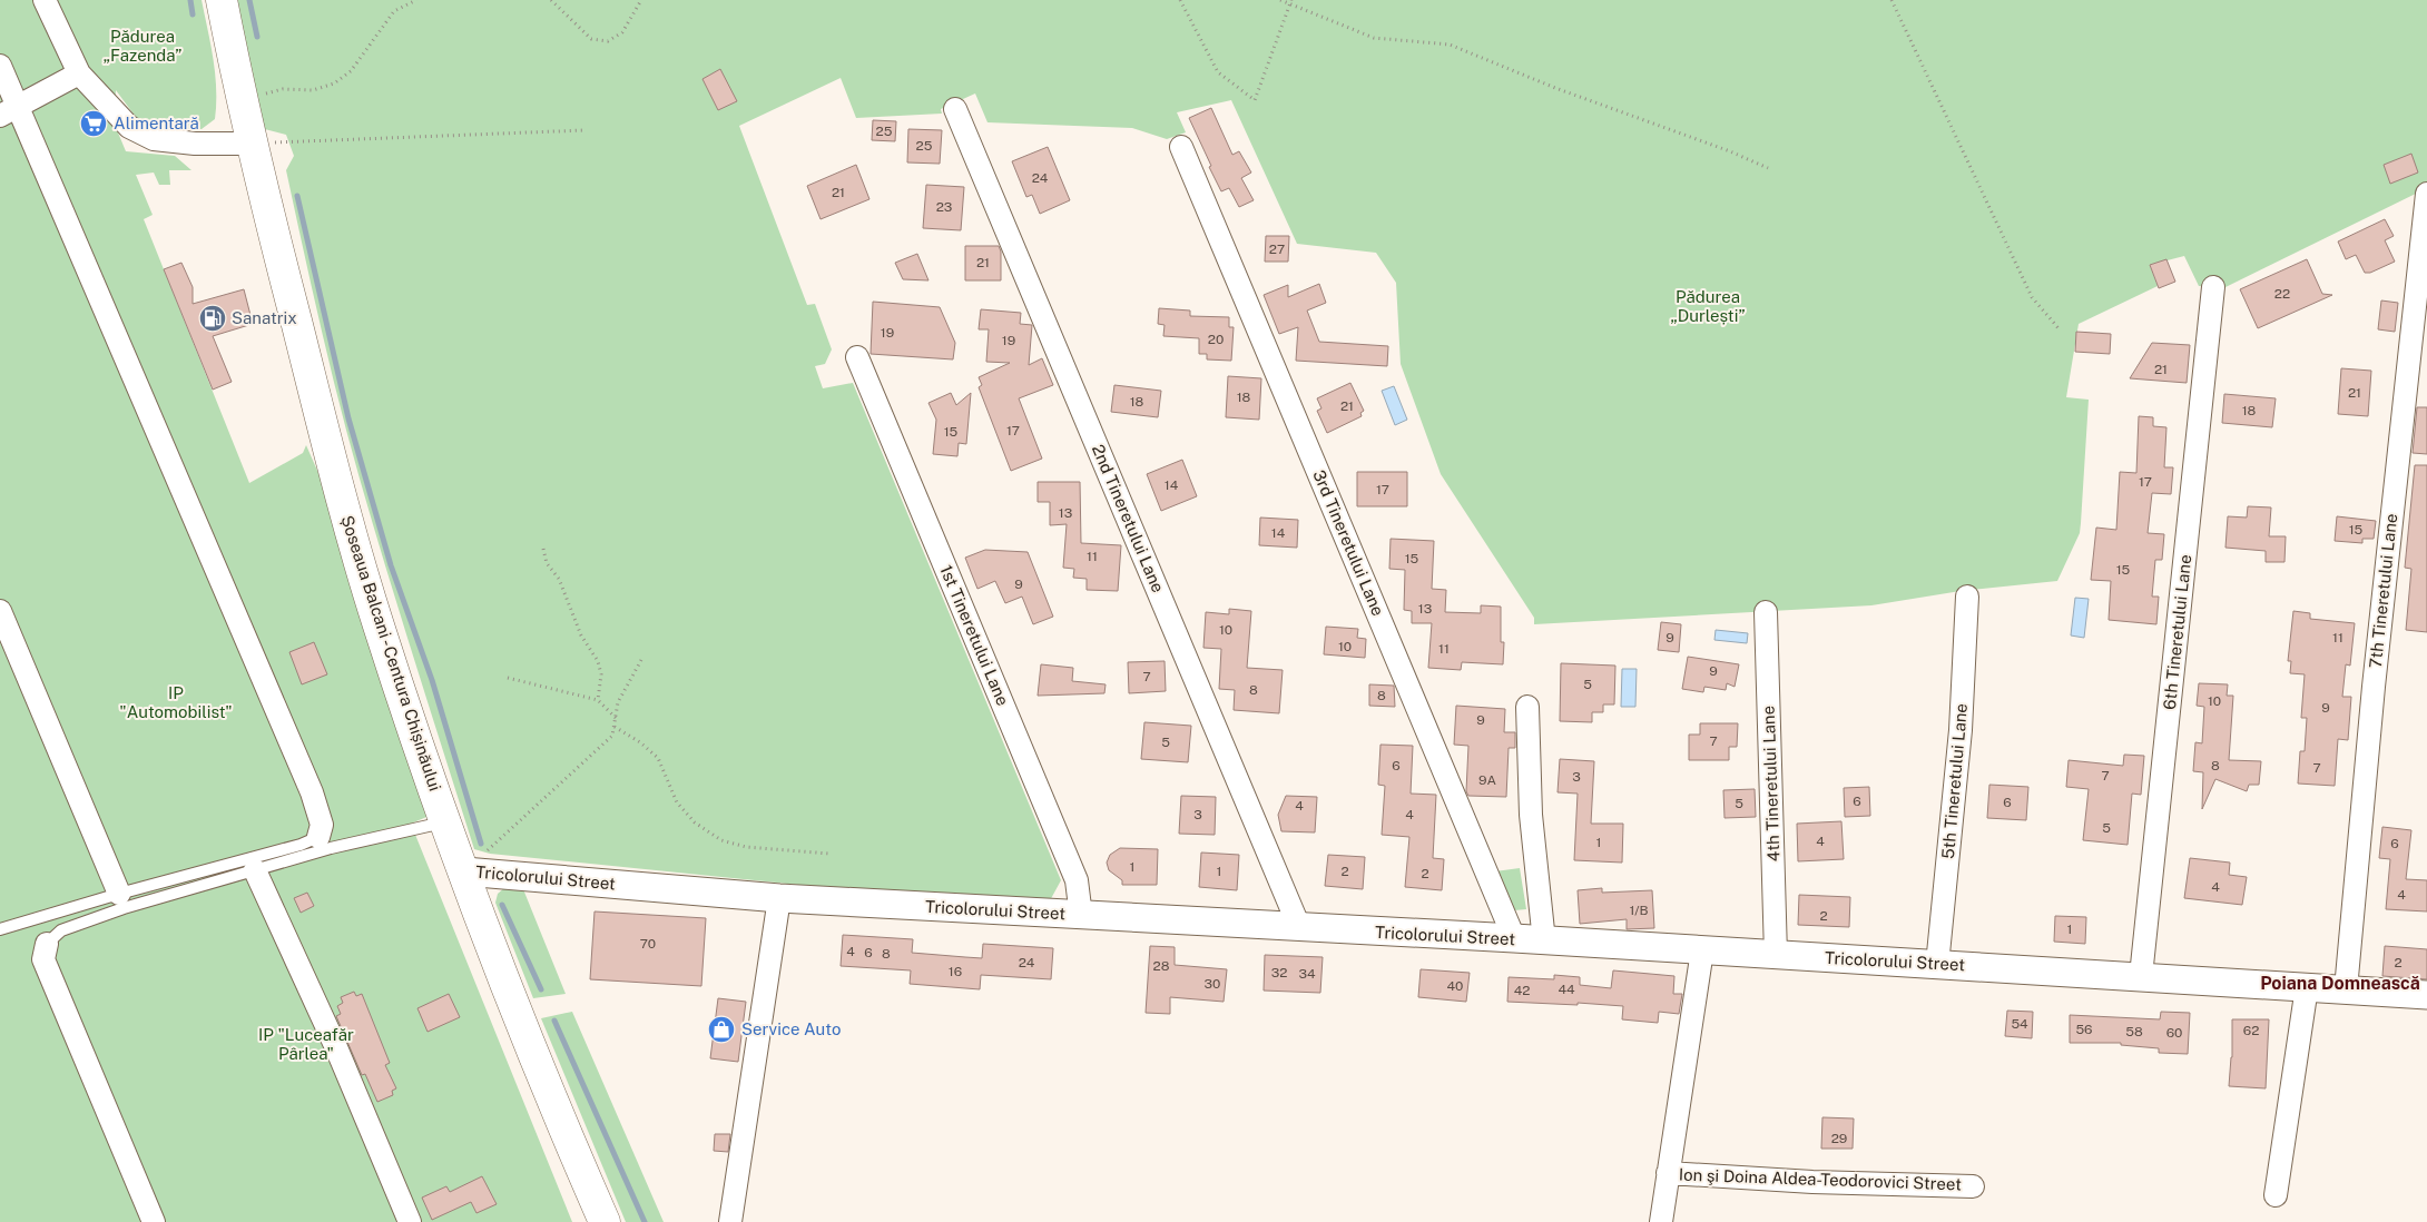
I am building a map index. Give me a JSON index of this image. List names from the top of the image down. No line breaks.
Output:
{"streets":{"highway":["Șoseaua Balcani - Centura Chișinăului"],"street":["2nd Tineretului Lane","3rd Tineretului Lane","7th Tineretului Lane","6th Tineretului Lane","1st Tineretului Lane","5th Tineretului Lane","4th Tineretului Lane","Tricolorului Street","Ion şi Doina Aldea-Teodorovici Street"]},"crossings":[["2nd Tineretului Lane","Tricolorului Street"],["3rd Tineretului Lane","Tricolorului Street"],["7th Tineretului Lane","Tricolorului Street"],["6th Tineretului Lane","Tricolorului Street"],["1st Tineretului Lane","Tricolorului Street"],["Șoseaua Balcani - Centura Chișinăului","Tricolorului Street"],["5th Tineretului Lane","Tricolorului Street"],["4th Tineretului Lane","Tricolorului Street"]],"districts":["Poiana Domnească"],"parks":["Pădurea „Fazenda”","Pădurea „Durlești”","IP \"Automobilist\"","IP \"Luceafăr Pârlea\""],"places":{"supermarket":["Alimentară"],"fuel station":["Sanatrix"],"shop":["Service Auto"]},"house_numbers":["25","25","24","21","23","27","21","22","19","20","19","21","21","18","18","21","18","17","15","17","14","17","13","15","14","11","15","15","9","13","10","9","11","10","11","9","7","5","8","8","10","9","9","7","5","6","8","7","7","3","9A","6","6","5","4","3","4","5","4","1","6","1","1","2","2","4","4","1/B","2","1","70","4","6","8","24","2","28","16","32","34","30","40","44","42","54","56","62","58","60","29"]}
